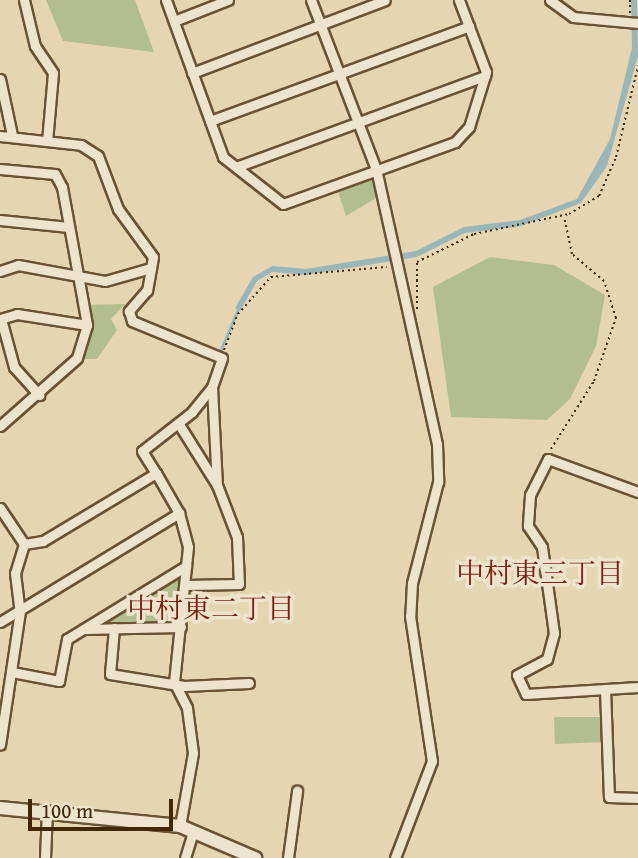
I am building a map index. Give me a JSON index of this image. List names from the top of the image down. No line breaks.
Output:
{"districts":["中村東三丁目","中村東二丁目"],"scale_bar":"100 m"}
